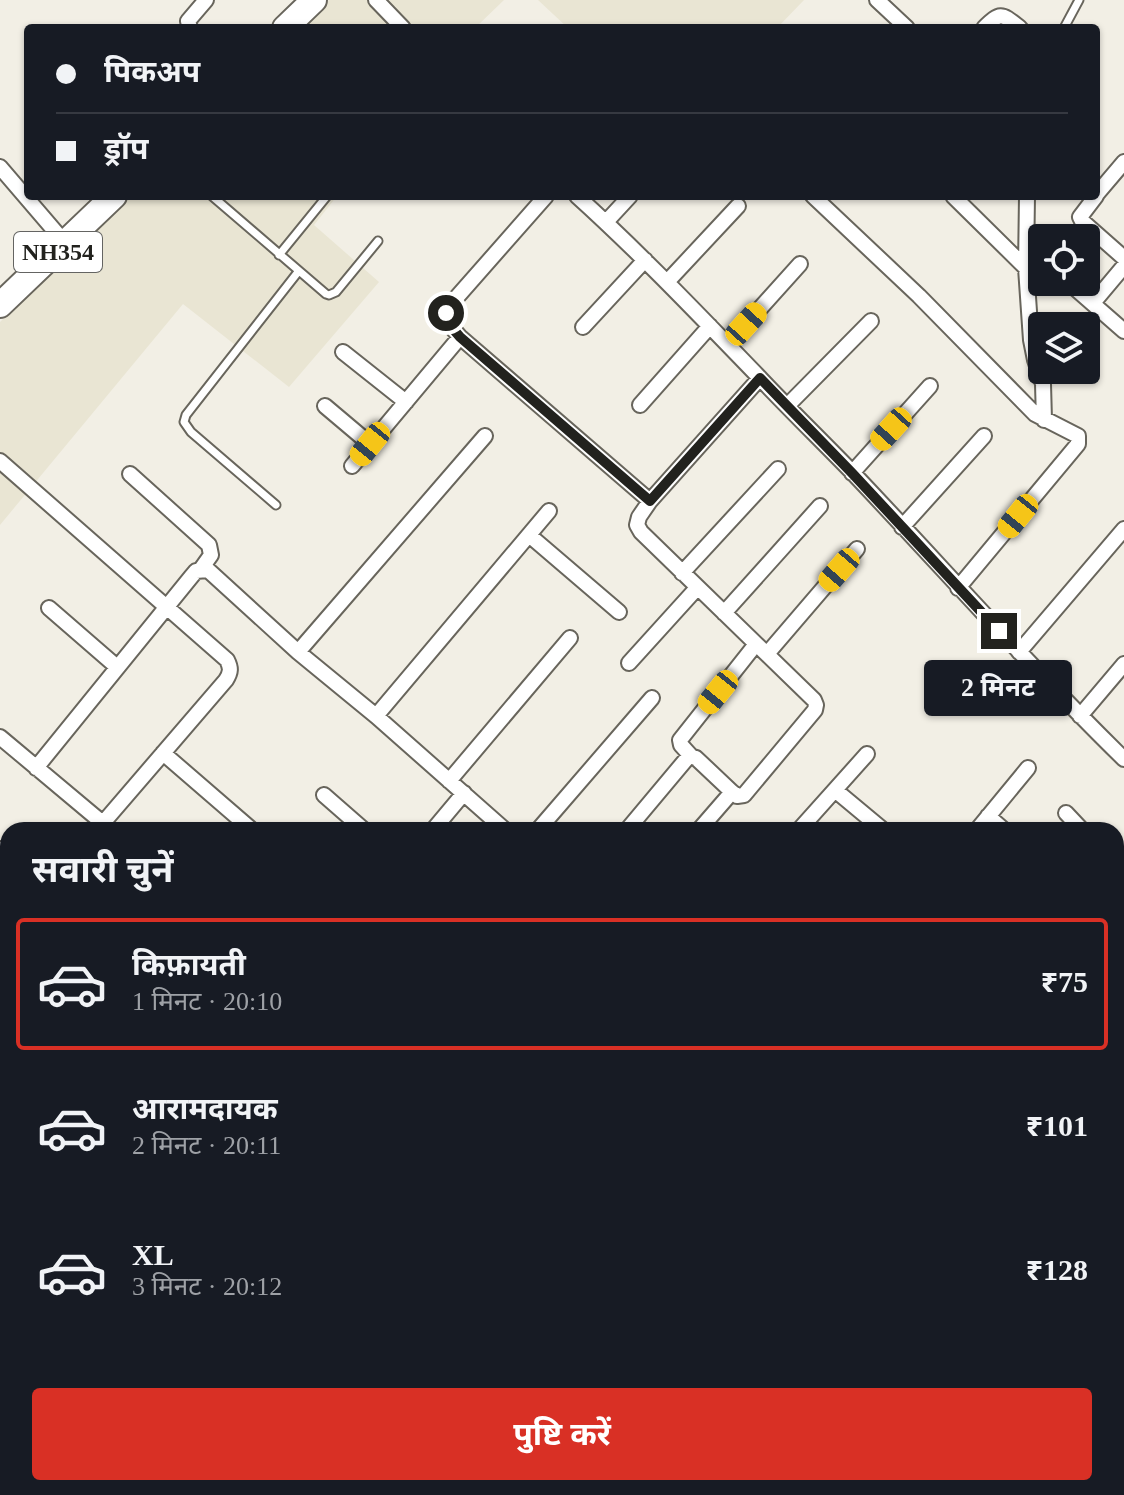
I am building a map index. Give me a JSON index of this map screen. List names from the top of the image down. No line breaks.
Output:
{"streets":{"highway":["NH354"]},"page":{"banner":["पिकअप","ड्रॉप"],"bubble":"2 मिनट","heading":"सवारी चुनें","list":[{"name":"किफ़ायती","note":"1 मिनट · 20:10","value":"₹75"},{"name":"आरामदायक","note":"2 मिनट · 20:11","value":"₹101"},{"name":"XL","note":"3 मिनट · 20:12","value":"₹128"}],"buttons":"पुष्टि करें"}}
